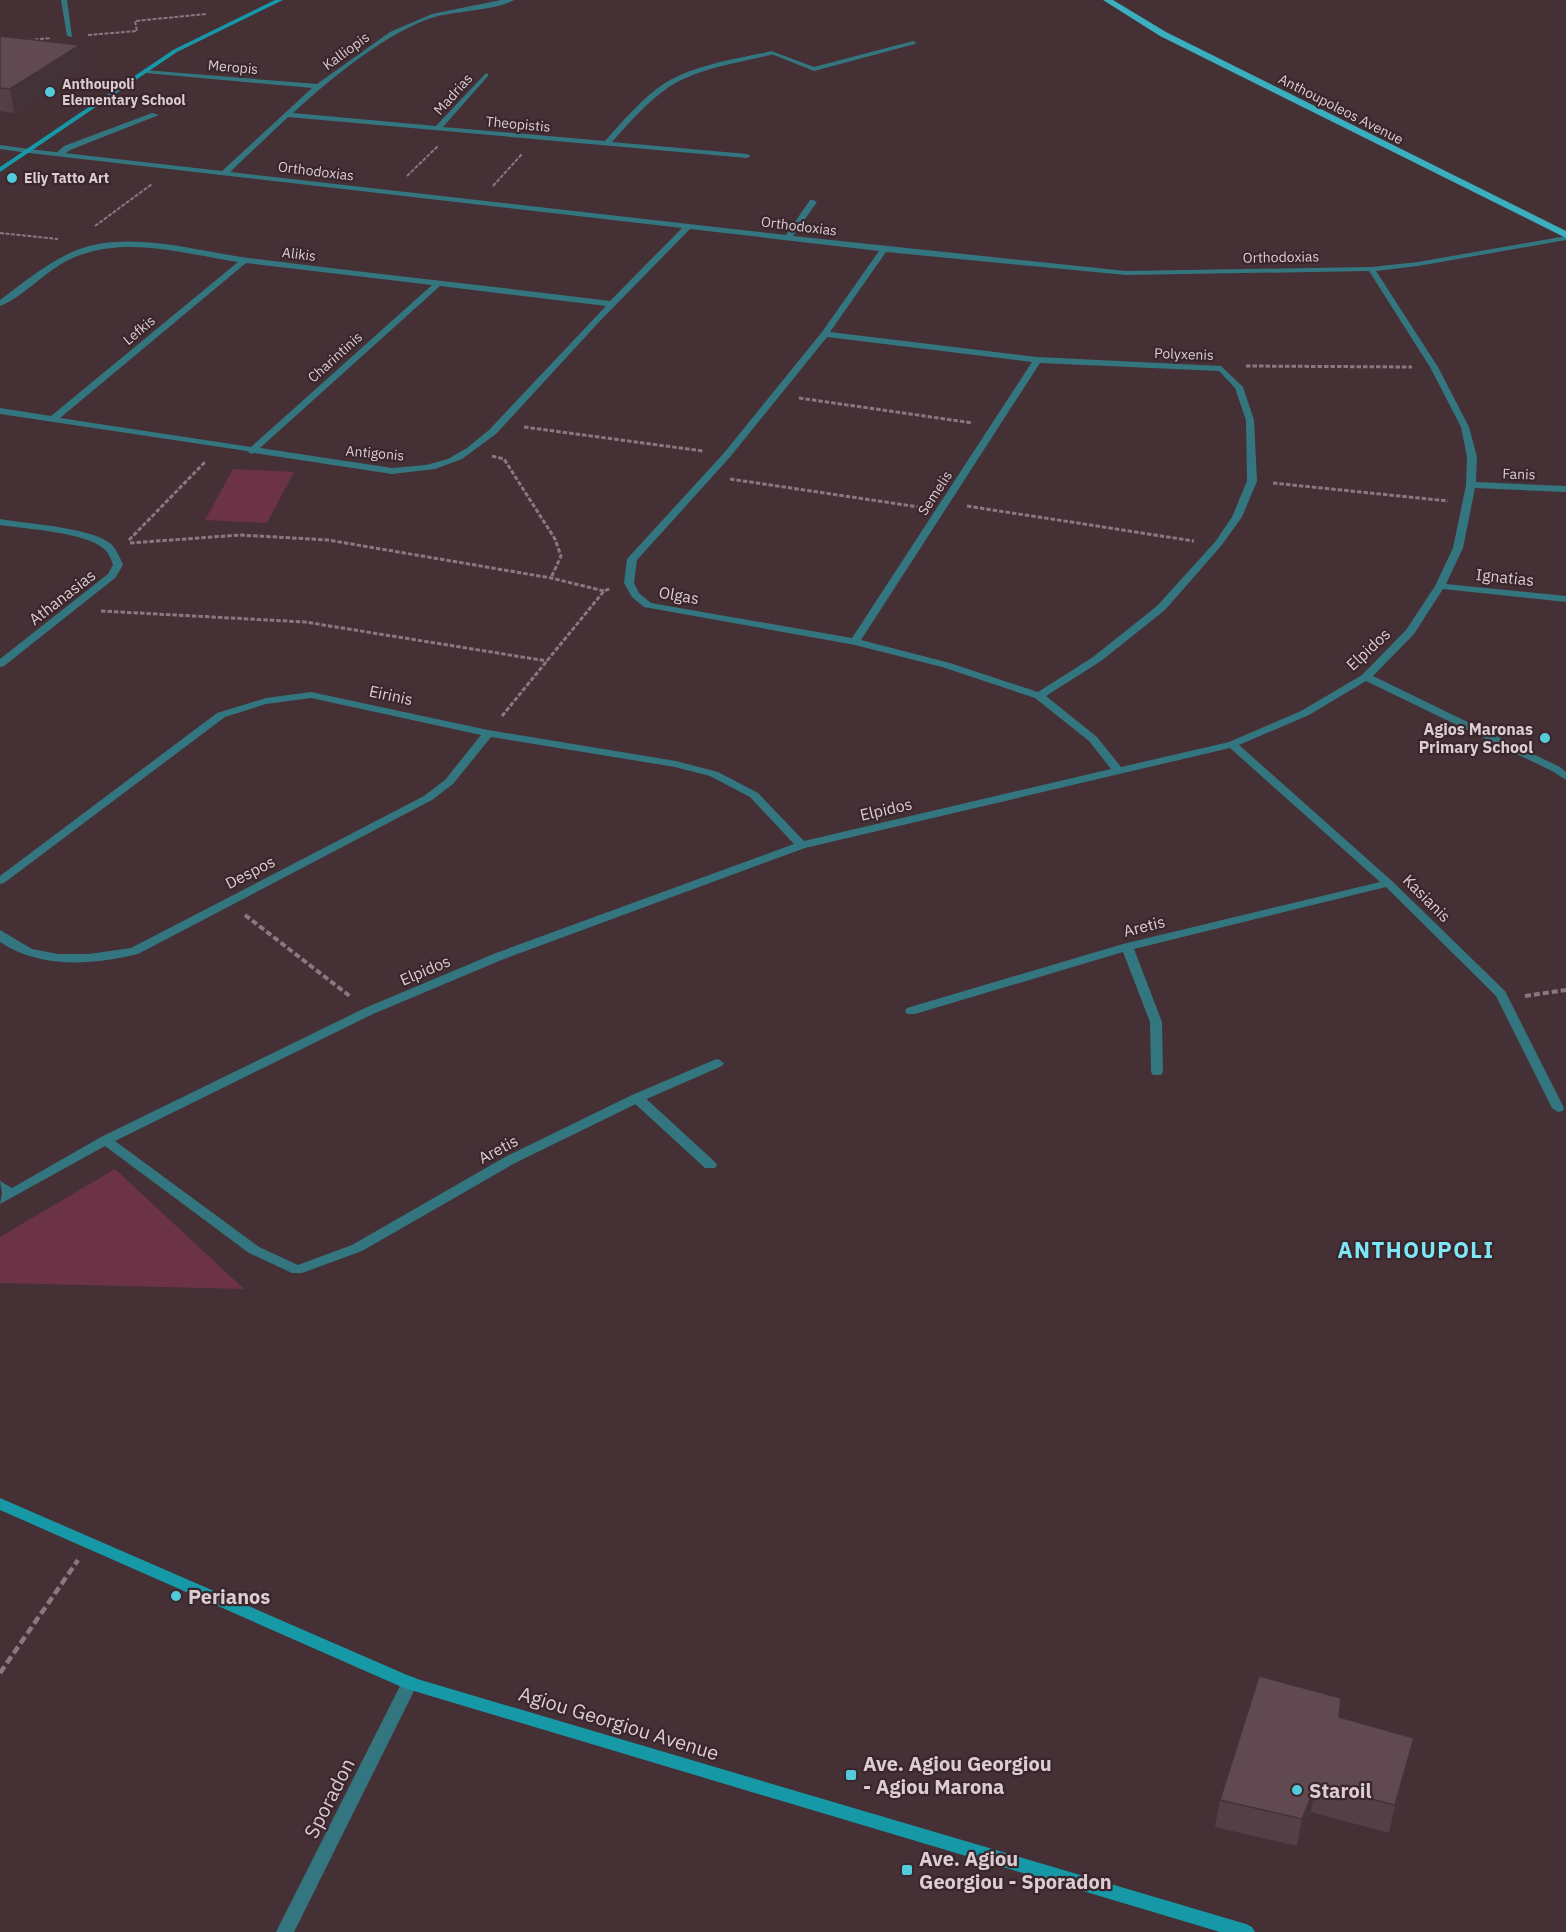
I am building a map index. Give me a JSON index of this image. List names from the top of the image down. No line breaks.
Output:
{"streets":{"main road":["Anthoupoleos Avenue","Agiou Georgiou Avenue"],"street":["Kalliopis","Meropis","Madrias","Theopistis","Orthodoxias","Alikis","Lefkis","Polyxenis","Charintinis","Antigonis","Fanis","Semelis","Ignatias","Olgas","Athanasias","Elpidos","Eirinis","Despos","Kasianis","Aretis","Sporadon"]},"crossings":[["Kalliopis","Meropis"],["Kalliopis","Theopistis"],["Kalliopis","Orthodoxias"],["Madrias","Theopistis"],["Anthoupoleos Avenue","Orthodoxias"],["Orthodoxias","Antigonis"],["Orthodoxias","Elpidos"],["Alikis","Lefkis"],["Alikis","Charintinis"],["Alikis","Antigonis"],["Lefkis","Antigonis"],["Polyxenis","Semelis"],["Polyxenis","Olgas"],["Charintinis","Antigonis"],["Fanis","Elpidos"],["Semelis","Olgas"],["Ignatias","Elpidos"],["Olgas","Elpidos"],["Elpidos","Eirinis"],["Elpidos","Kasianis"],["Elpidos","Aretis"],["Eirinis","Despos"],["Kasianis","Aretis"],["Agiou Georgiou Avenue","Sporadon"]],"districts":["ANTHOUPOLI"],"places":{"other":["Anthoupoli Elementary School","Eliy Tatto Art","Agios Maronas Primary School","Perianos","Staroil"],"transit":["Ave. Agiou Georgiou - Agiou Marona","Ave. Agiou Georgiou - Sporadon"]}}
